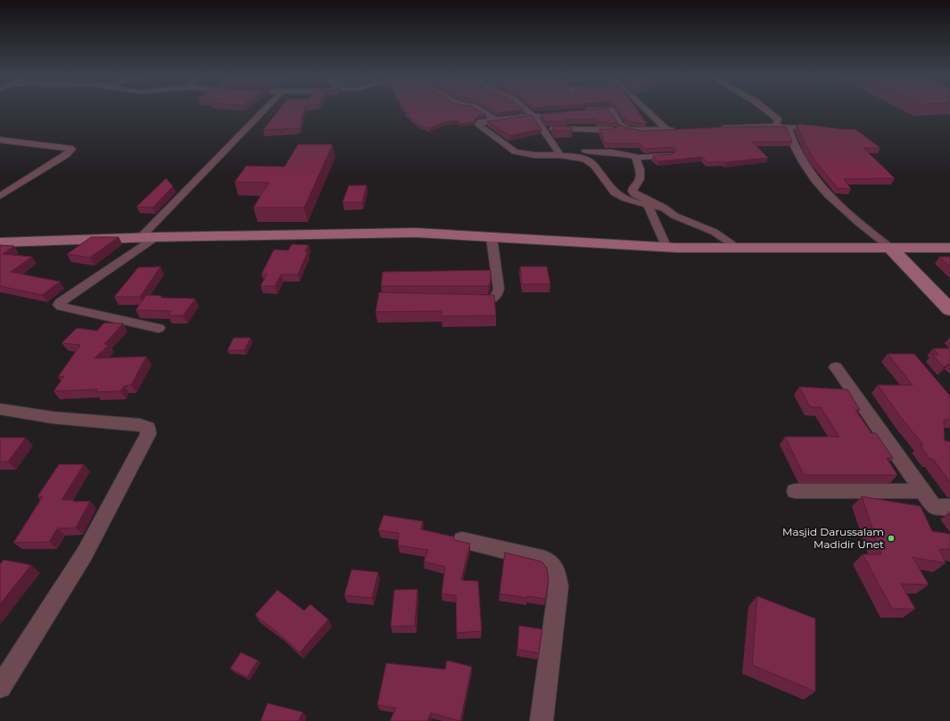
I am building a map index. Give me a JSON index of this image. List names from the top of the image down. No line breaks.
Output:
{"places":["Masjid Darussalam Madidir Unet"]}
